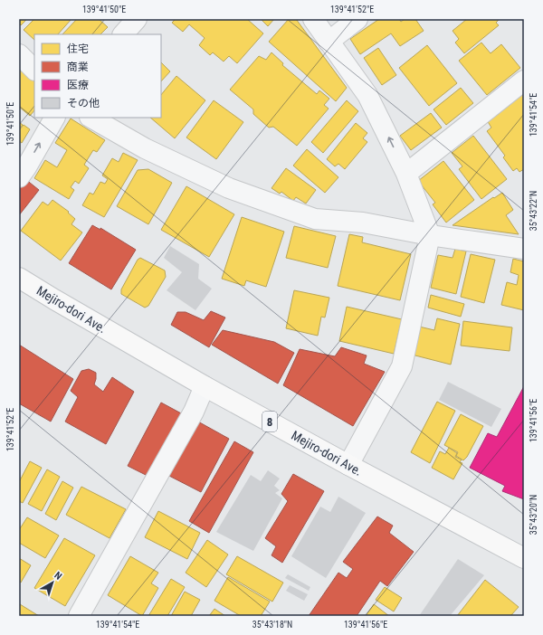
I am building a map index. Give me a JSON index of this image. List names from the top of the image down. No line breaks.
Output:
{"streets":{"main road":["Mejiro-dori Ave.","8"]},"legend":["住宅","商業","医療","その他"],"north":"top right","coordinates":["139°41'50\"E","139°41'52\"E","139°41'54\"E","35°43'22\"N","139°41'56\"E","35°43'20\"N","35°43'18\"N"]}
